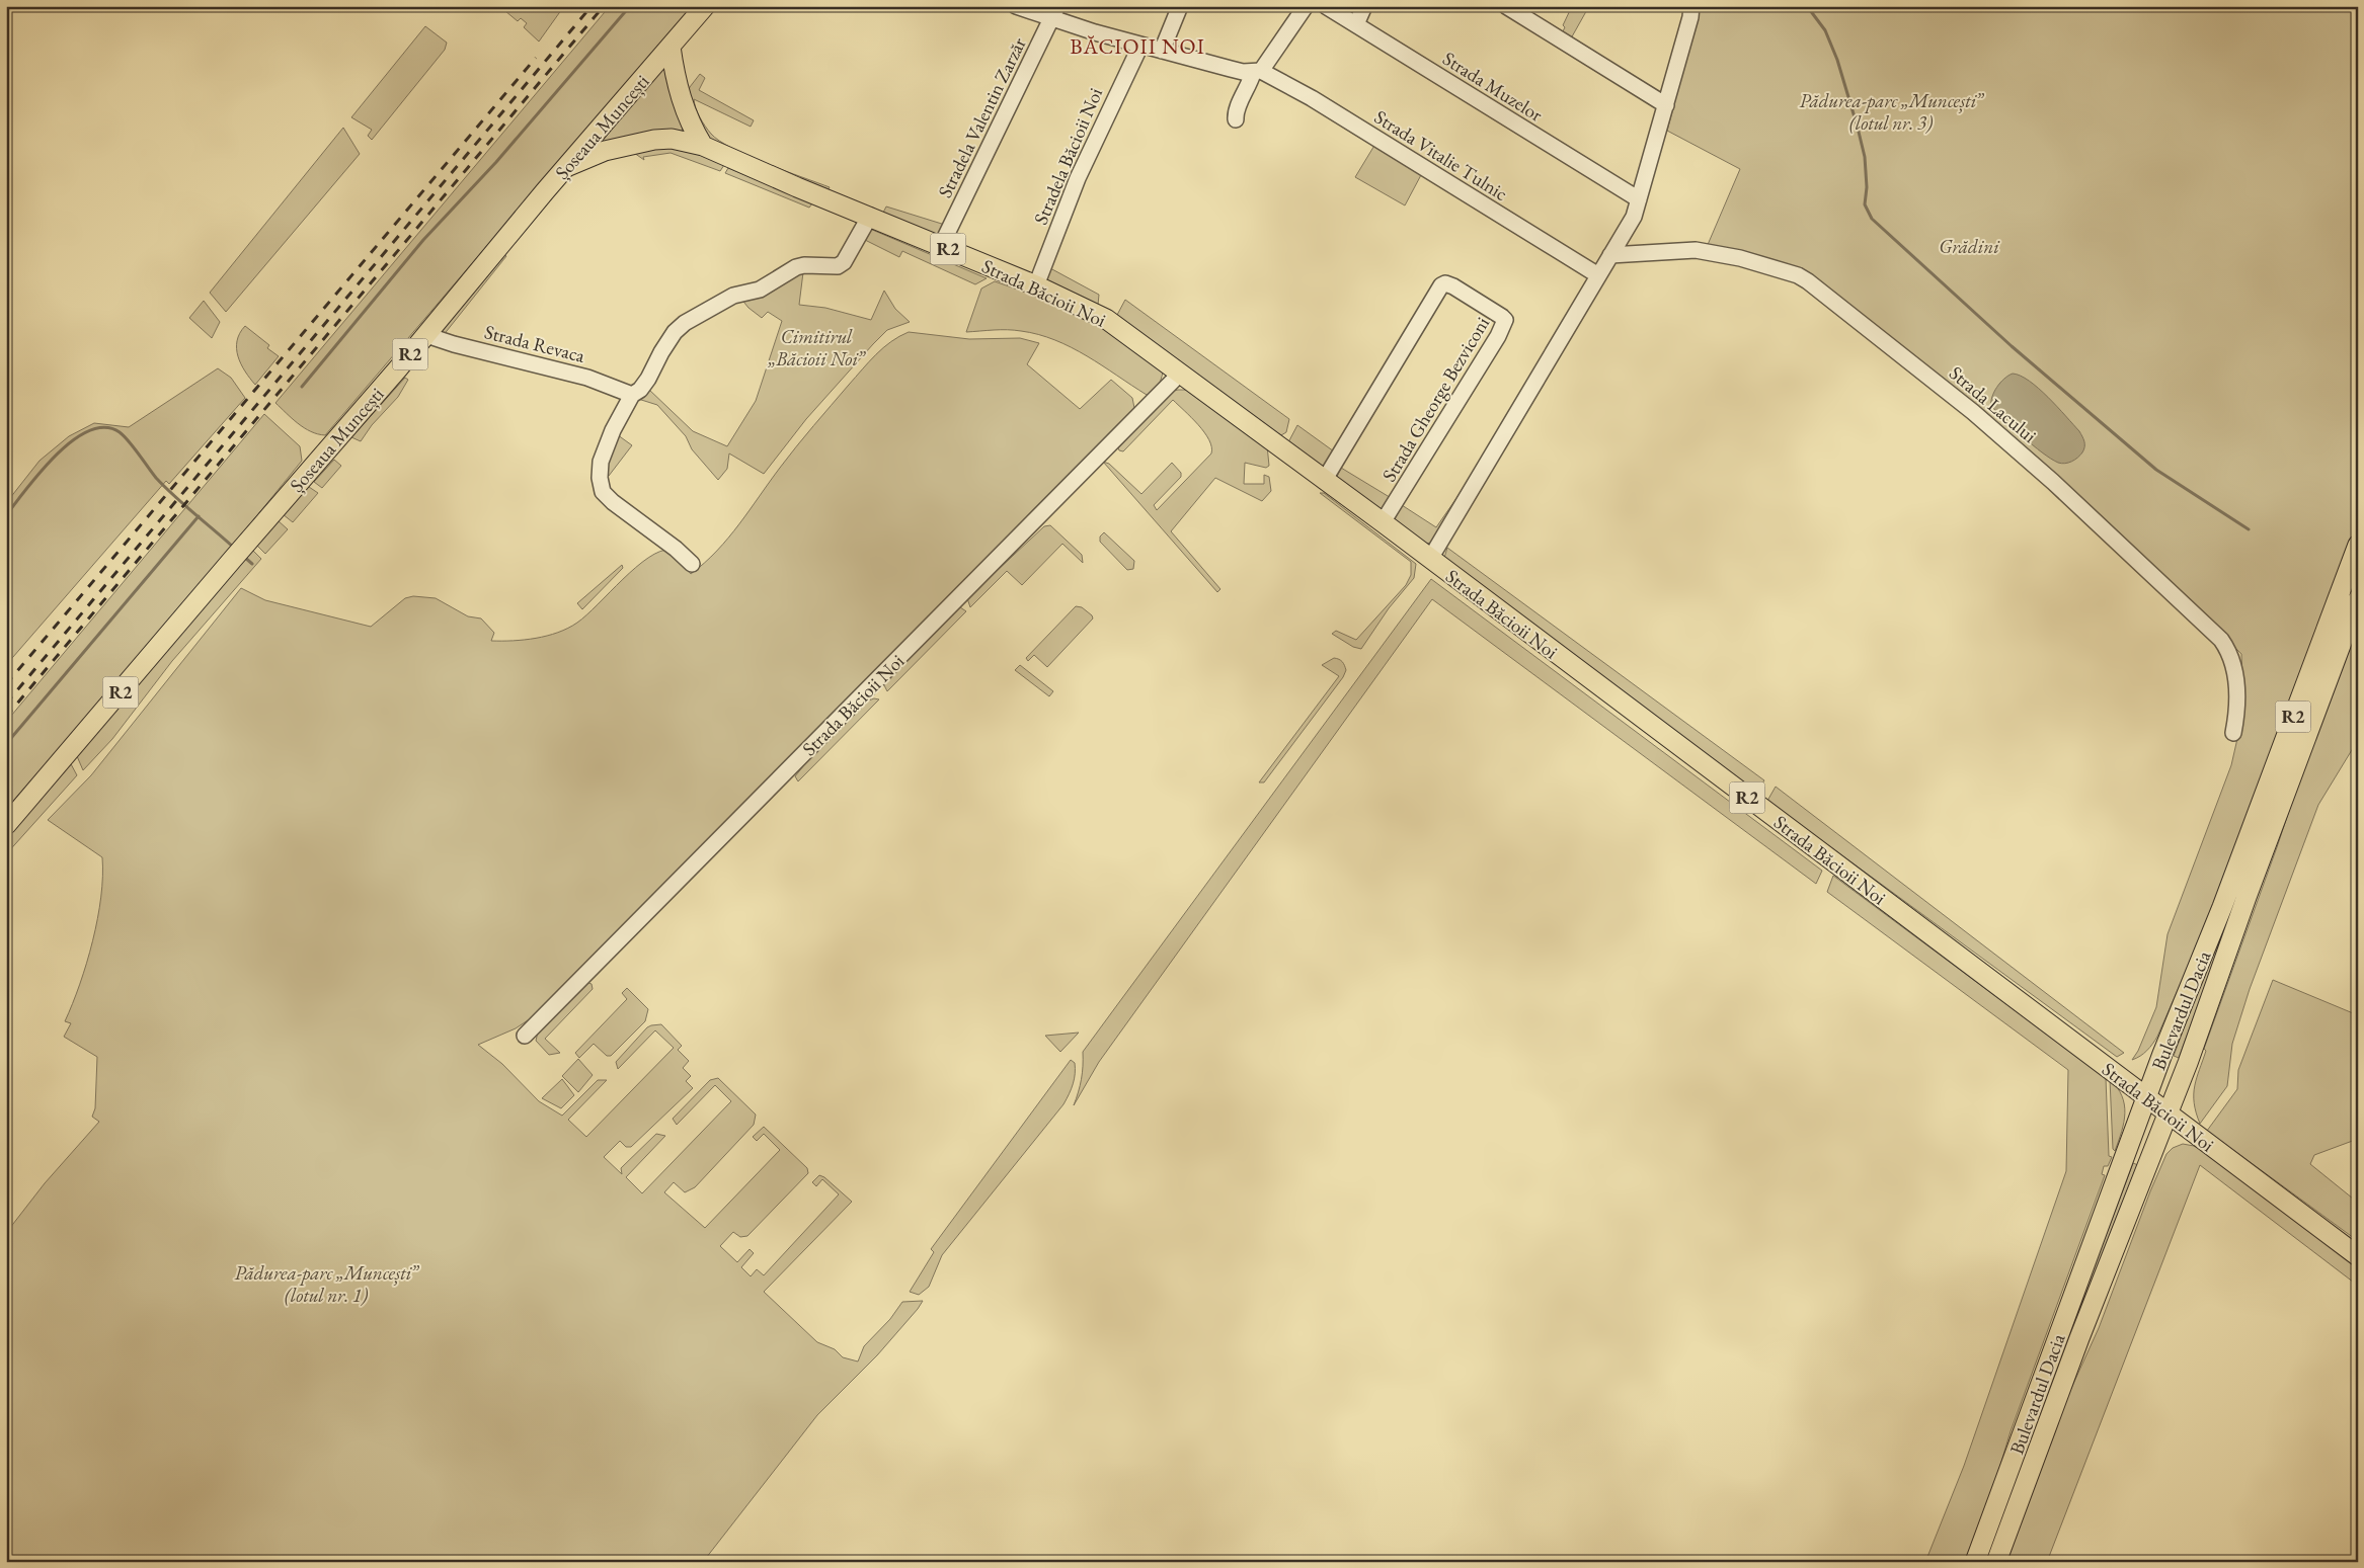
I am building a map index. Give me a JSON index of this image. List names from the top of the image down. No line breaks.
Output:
{"streets":{"main road":["Șoseaua Muncești","R2","Strada Băcioii Noi","Bulevardul Dacia"],"street":["Strada Muzelor","Stradela Valentin Zarzăr","Strada Vitalie Tulnic","Stradela Băcioii Noi","Strada Revaca","Strada Gheorge Bezviconi","Strada Lacului"]},"crossings":[["Stradela Valentin Zarzăr","Strada Vitalie Tulnic"],["Stradela Valentin Zarzăr","Strada Băcioii Noi"],["Șoseaua Muncești","Strada Băcioii Noi"],["Șoseaua Muncești","Strada Revaca"],["Strada Vitalie Tulnic","Stradela Băcioii Noi"],["Stradela Băcioii Noi","Strada Băcioii Noi"],["Strada Băcioii Noi","Strada Gheorge Bezviconi"],["Strada Băcioii Noi","Bulevardul Dacia"]],"districts":["BĂCIOII NOI"],"parks":["Pădurea-parc „Muncești” (lotul nr. 3)","Grădini","Cimitirul „Băcioii Noi”","Pădurea-parc „Muncești” (lotul nr. 1)"]}
